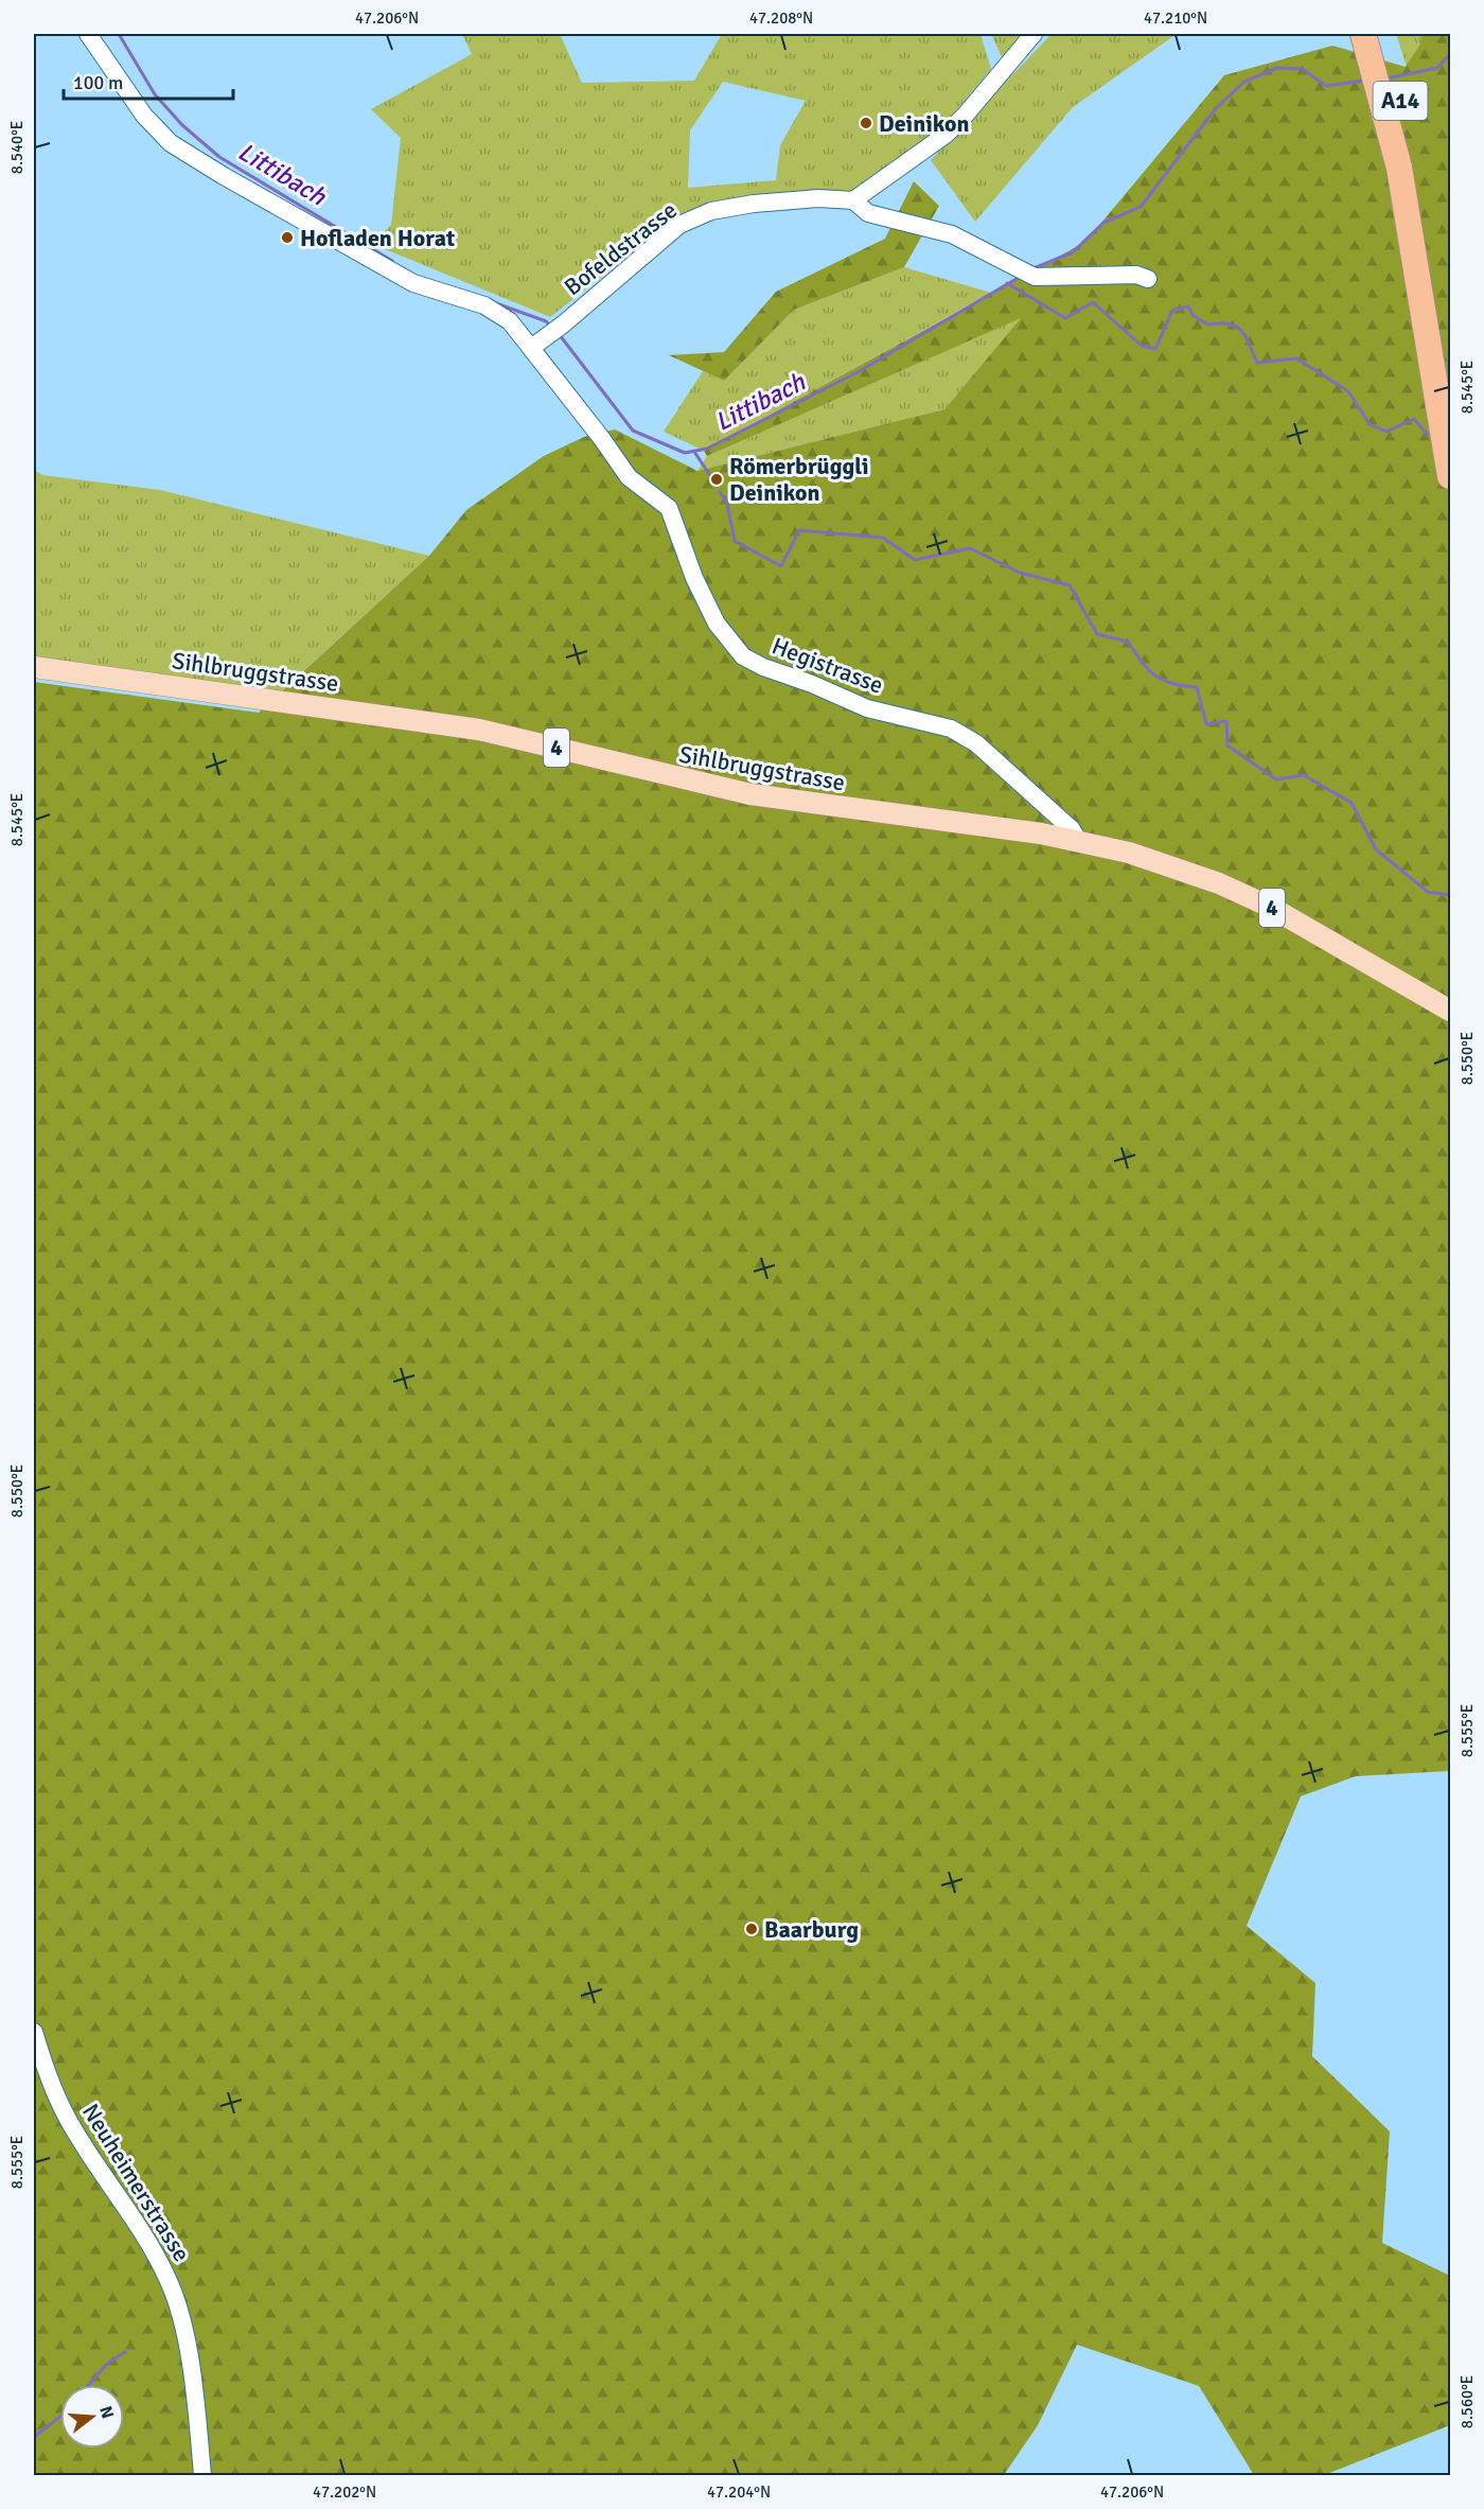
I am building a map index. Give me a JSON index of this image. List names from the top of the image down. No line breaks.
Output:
{"streets":{"highway":["A14"],"main road":["Sihlbruggstrasse","4"],"street":["Bofeldstrasse","Hegistrasse","Neuheimerstrasse"]},"crossings":[["Bofeldstrasse","Hegistrasse"],["Hegistrasse","Sihlbruggstrasse"]],"water":["Littibach"],"places":["Deinikon","Hofladen Horat","Römerbrüggli Deinikon","Baarburg"],"scale_bar":"100 m","north":"right","coordinates":["47.206°N","47.208°N","47.210°N","8.540°E","8.545°E","8.550°E","8.555°E","8.560°E","47.202°N","47.204°N"]}
